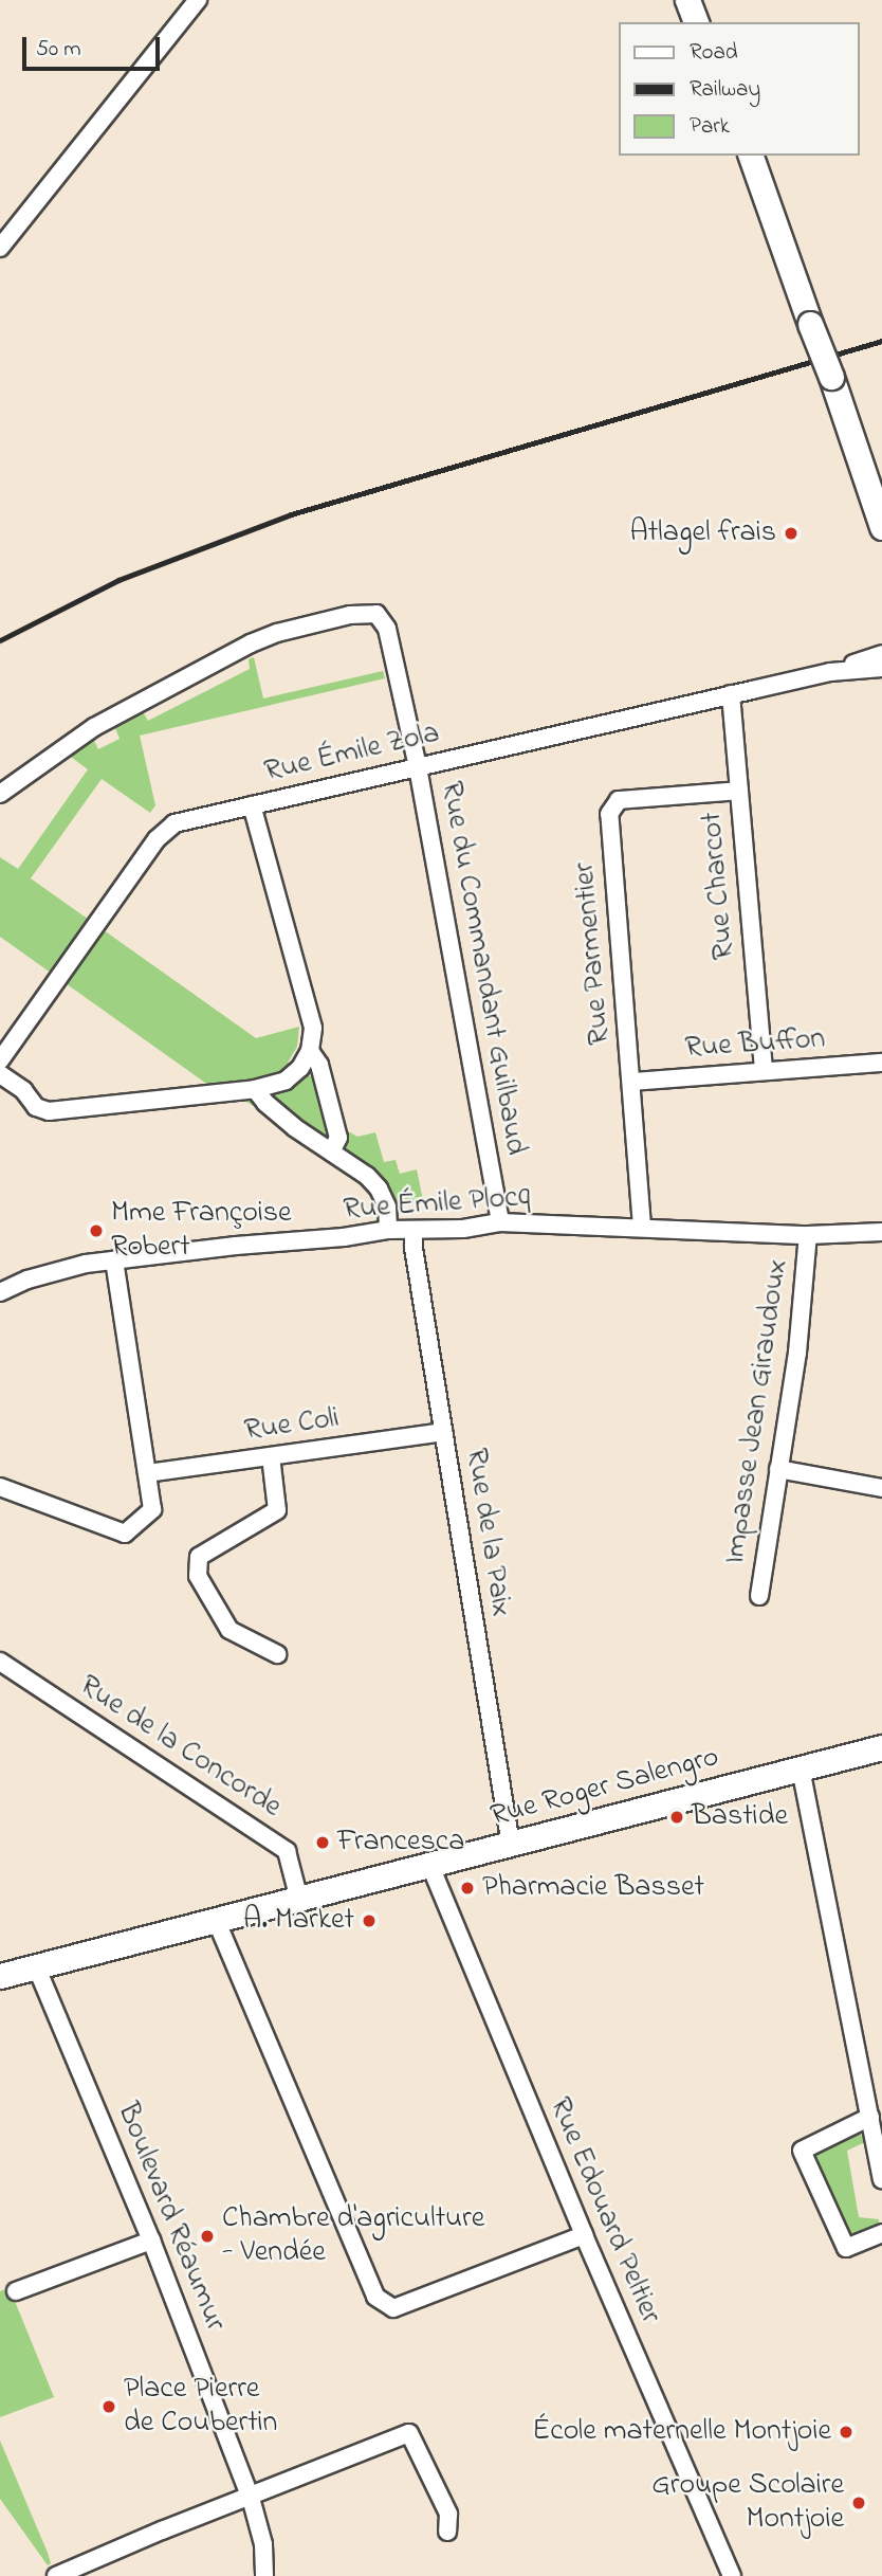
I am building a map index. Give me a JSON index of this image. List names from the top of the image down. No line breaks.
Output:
{"streets":{"main road":["Rue Roger Salengro"],"street":["Rue Émile Zola","Rue Charcot","Rue Parmentier","Rue du Commandant Guilbaud","Rue Buffon","Rue Émile Plocq","Impasse Jean Giraudoux","Rue Coli","Rue de la Paix","Rue de la Concorde","Rue Edouard Peltier","Boulevard Réaumur"]},"crossings":[["Rue Émile Zola","Rue Charcot"],["Rue Émile Zola","Rue du Commandant Guilbaud"],["Rue Charcot","Rue Parmentier"],["Rue Charcot","Rue Buffon"],["Rue Parmentier","Rue Buffon"],["Rue Parmentier","Rue Émile Plocq"],["Rue du Commandant Guilbaud","Rue Émile Plocq"],["Rue Émile Plocq","Impasse Jean Giraudoux"],["Rue Émile Plocq","Rue de la Paix"],["Rue Coli","Rue de la Paix"],["Rue de la Paix","Rue Roger Salengro"],["Rue de la Concorde","Rue Roger Salengro"],["Rue Roger Salengro","Rue Edouard Peltier"],["Rue Roger Salengro","Boulevard Réaumur"]],"places":["Atlagel frais","Mme Françoise Robert","Bastide","Francesca","Pharmacie Basset","A. Market","Chambre d'agriculture - Vendée","Place Pierre de Coubertin","École maternelle Montjoie","Groupe Scolaire Montjoie"],"legend":["Road","Railway","Park"],"scale_bar":"50 m"}
